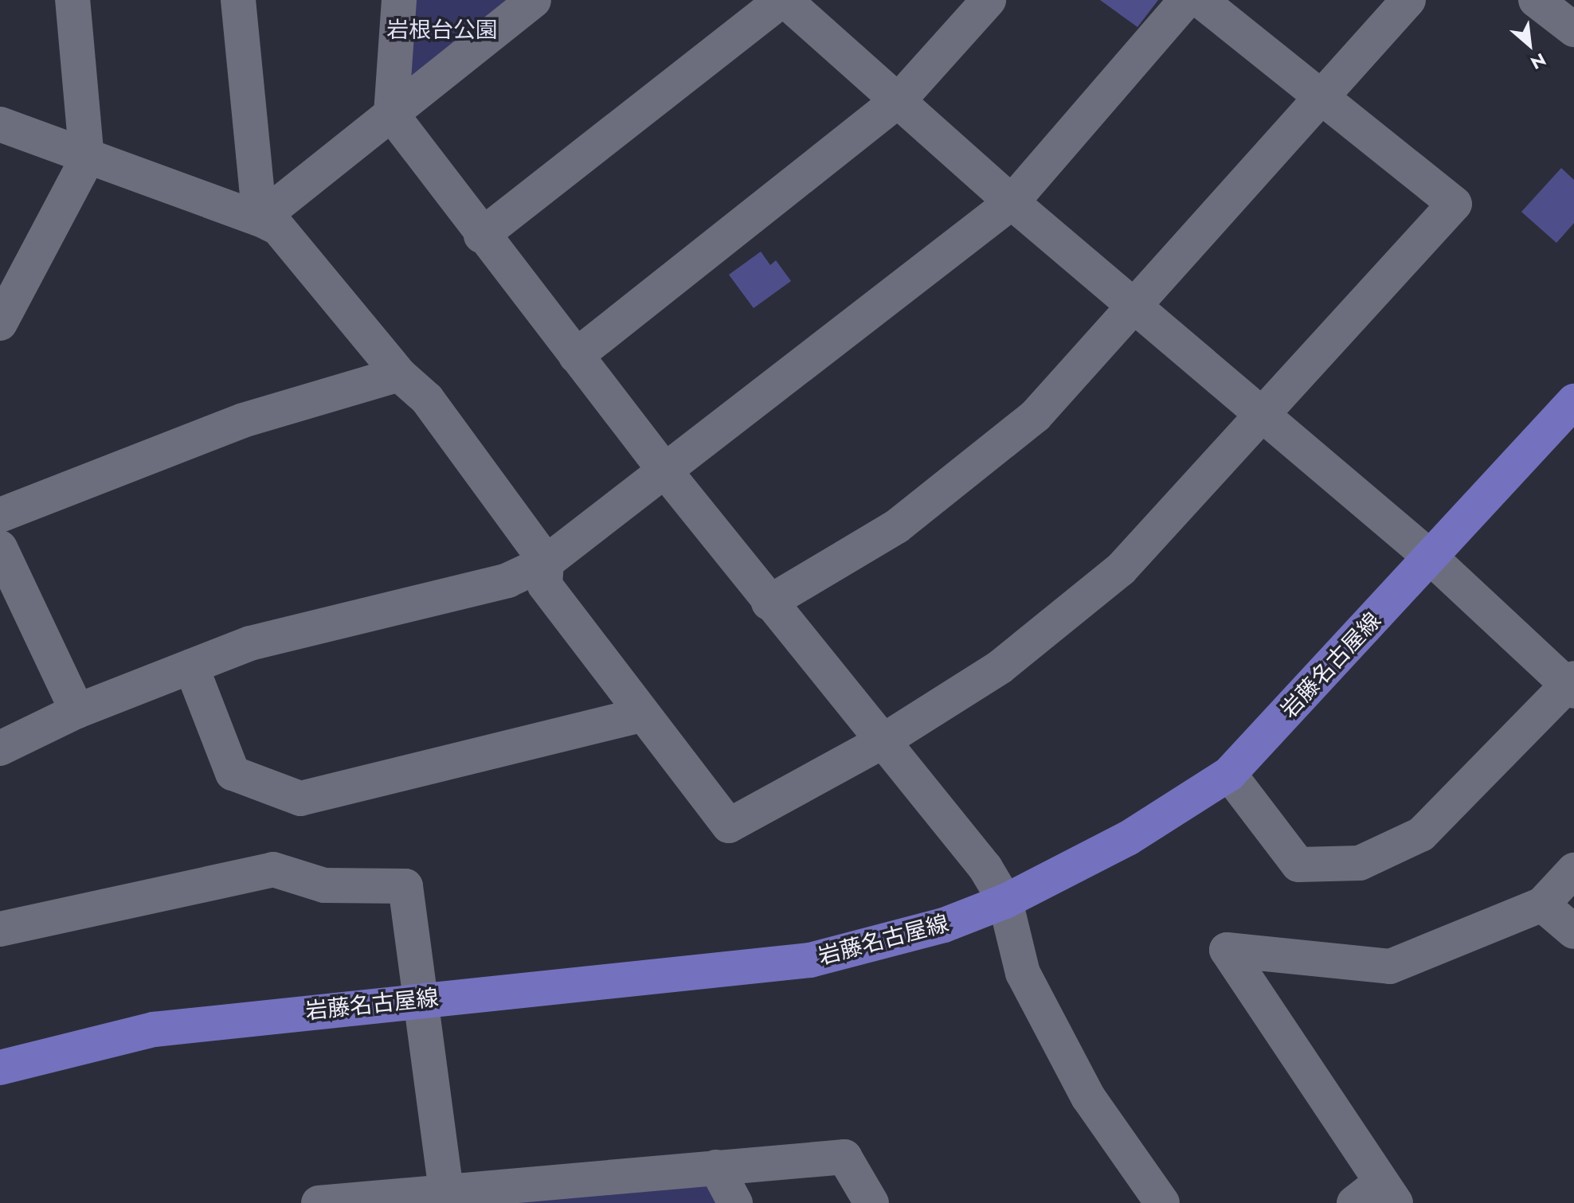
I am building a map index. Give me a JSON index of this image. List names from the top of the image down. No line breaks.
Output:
{"streets":{"main road":["岩藤名古屋線"]},"parks":["岩根台公園"],"north":"bottom right"}
